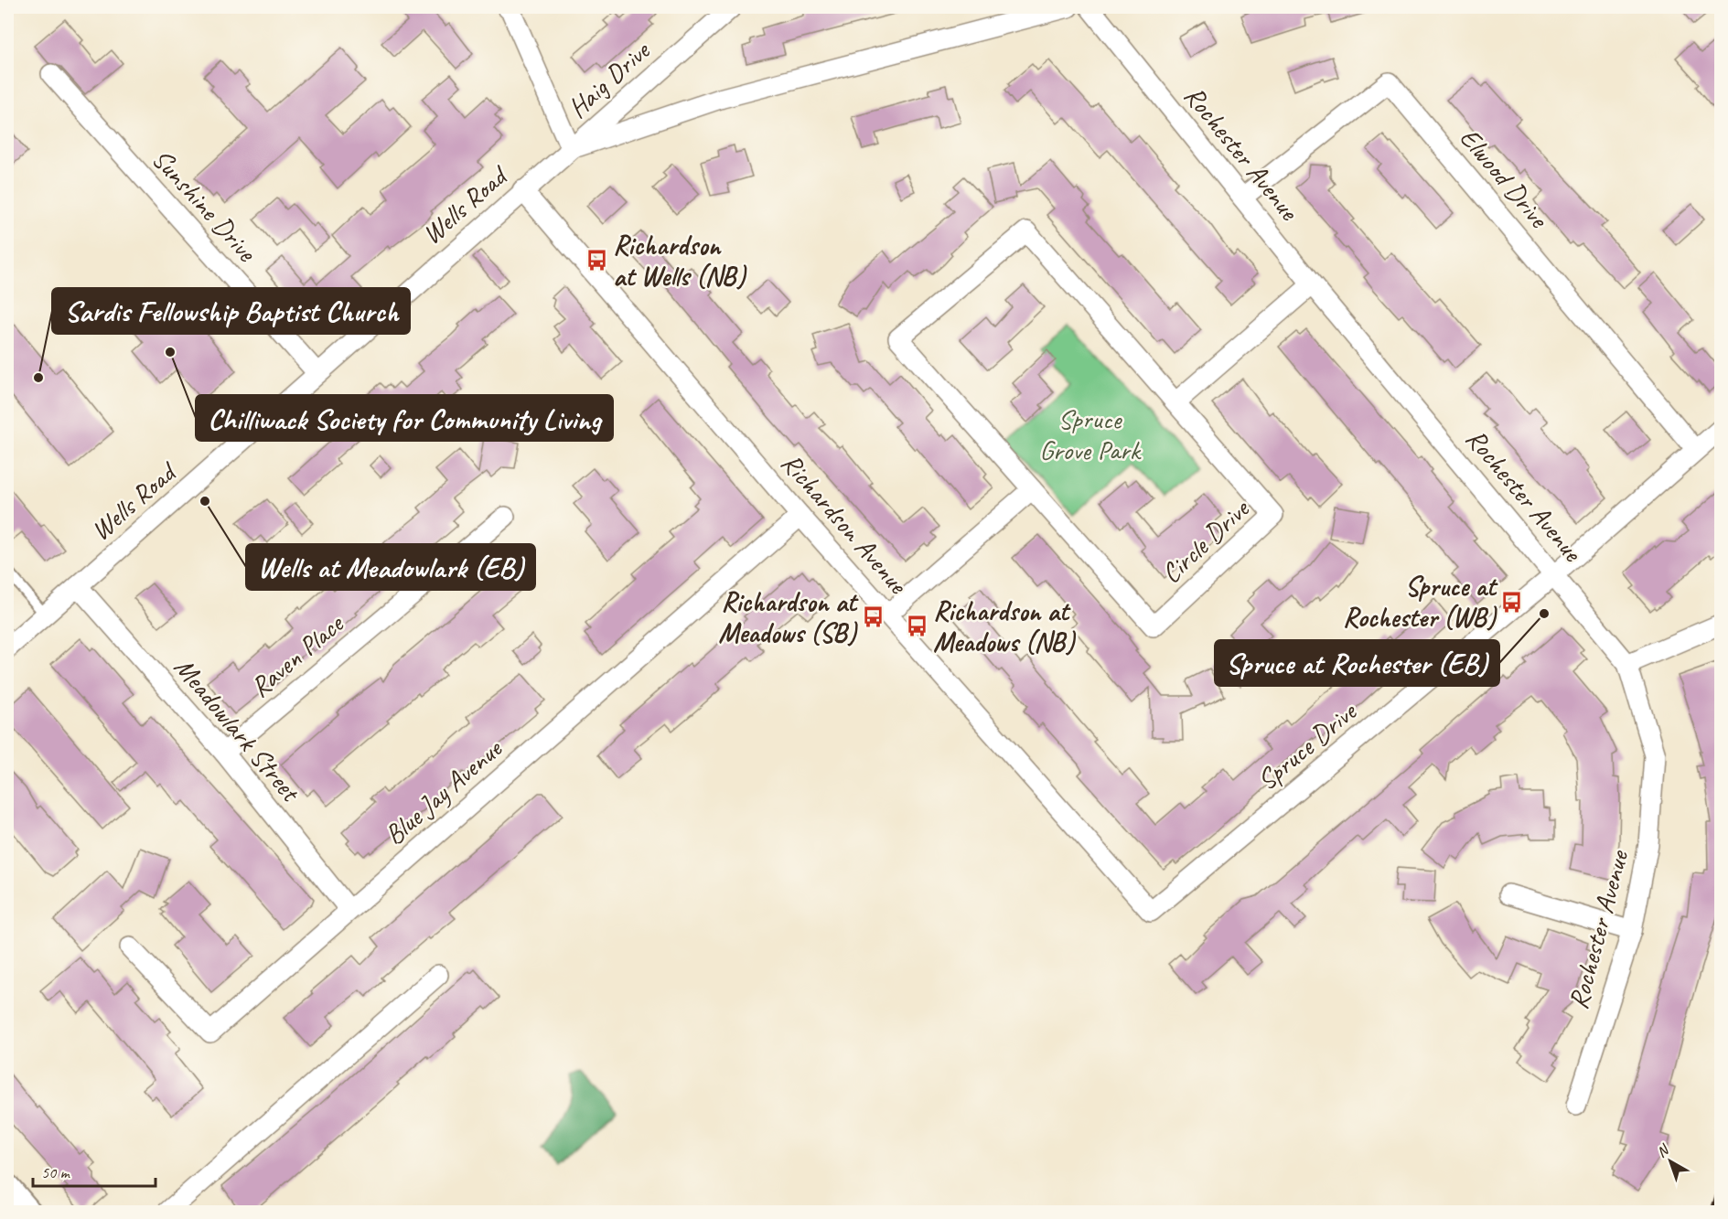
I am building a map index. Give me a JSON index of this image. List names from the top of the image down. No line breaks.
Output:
{"streets":{"street":["Haig Drive","Rochester Avenue","Elwood Drive","Sunshine Drive","Wells Road","Richardson Avenue","Circle Drive","Raven Place","Meadowlark Street","Spruce Drive","Blue Jay Avenue"]},"crossings":[["Haig Drive","Wells Road"],["Rochester Avenue","Elwood Drive"],["Rochester Avenue","Spruce Drive"],["Elwood Drive","Spruce Drive"],["Sunshine Drive","Wells Road"],["Wells Road","Richardson Avenue"],["Wells Road","Meadowlark Street"],["Richardson Avenue","Spruce Drive"],["Richardson Avenue","Blue Jay Avenue"],["Raven Place","Meadowlark Street"],["Meadowlark Street","Blue Jay Avenue"]],"parks":["Spruce Grove Park"],"places":{"bus stop":["Richardson at Wells (NB)","Spruce at Rochester (WB)","Richardson at Meadows (SB)","Richardson at Meadows (NB)"],"other":["Chilliwack Society for Community Living","Sardis Fellowship Baptist Church","Wells at Meadowlark (EB)","Spruce at Rochester (EB)"]},"scale_bar":"50 m","north":"top left"}
